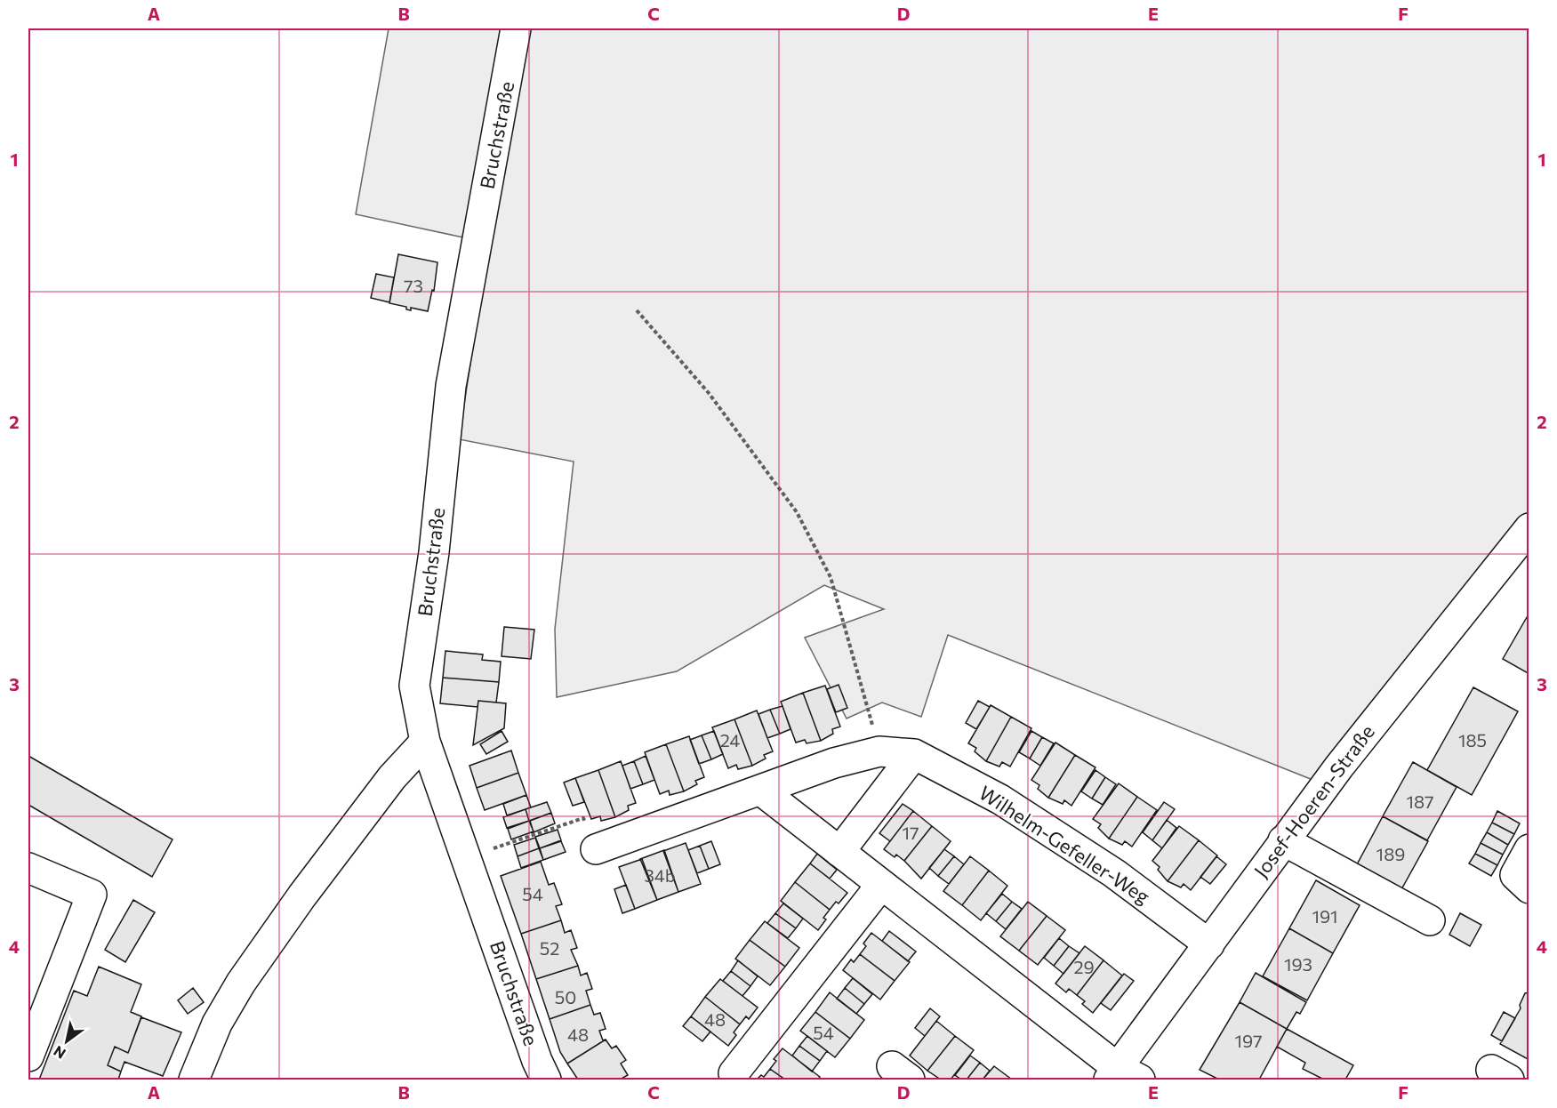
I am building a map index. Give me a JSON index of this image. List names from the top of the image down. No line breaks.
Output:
{"streets":{"street":["Bruchstraße","Josef-Hoeren-Straße","Wilhelm-Gefeller-Weg"]},"crossings":[["Josef-Hoeren-Straße","Wilhelm-Gefeller-Weg"]],"house_numbers":["73","24","185","187","17","189","34b","54","191","52","193","29","50","48","54","48","197"],"north":"bottom left","grid":{"columns":["A","B","C","D","E","F"],"rows":["1","2","3","4"]}}
